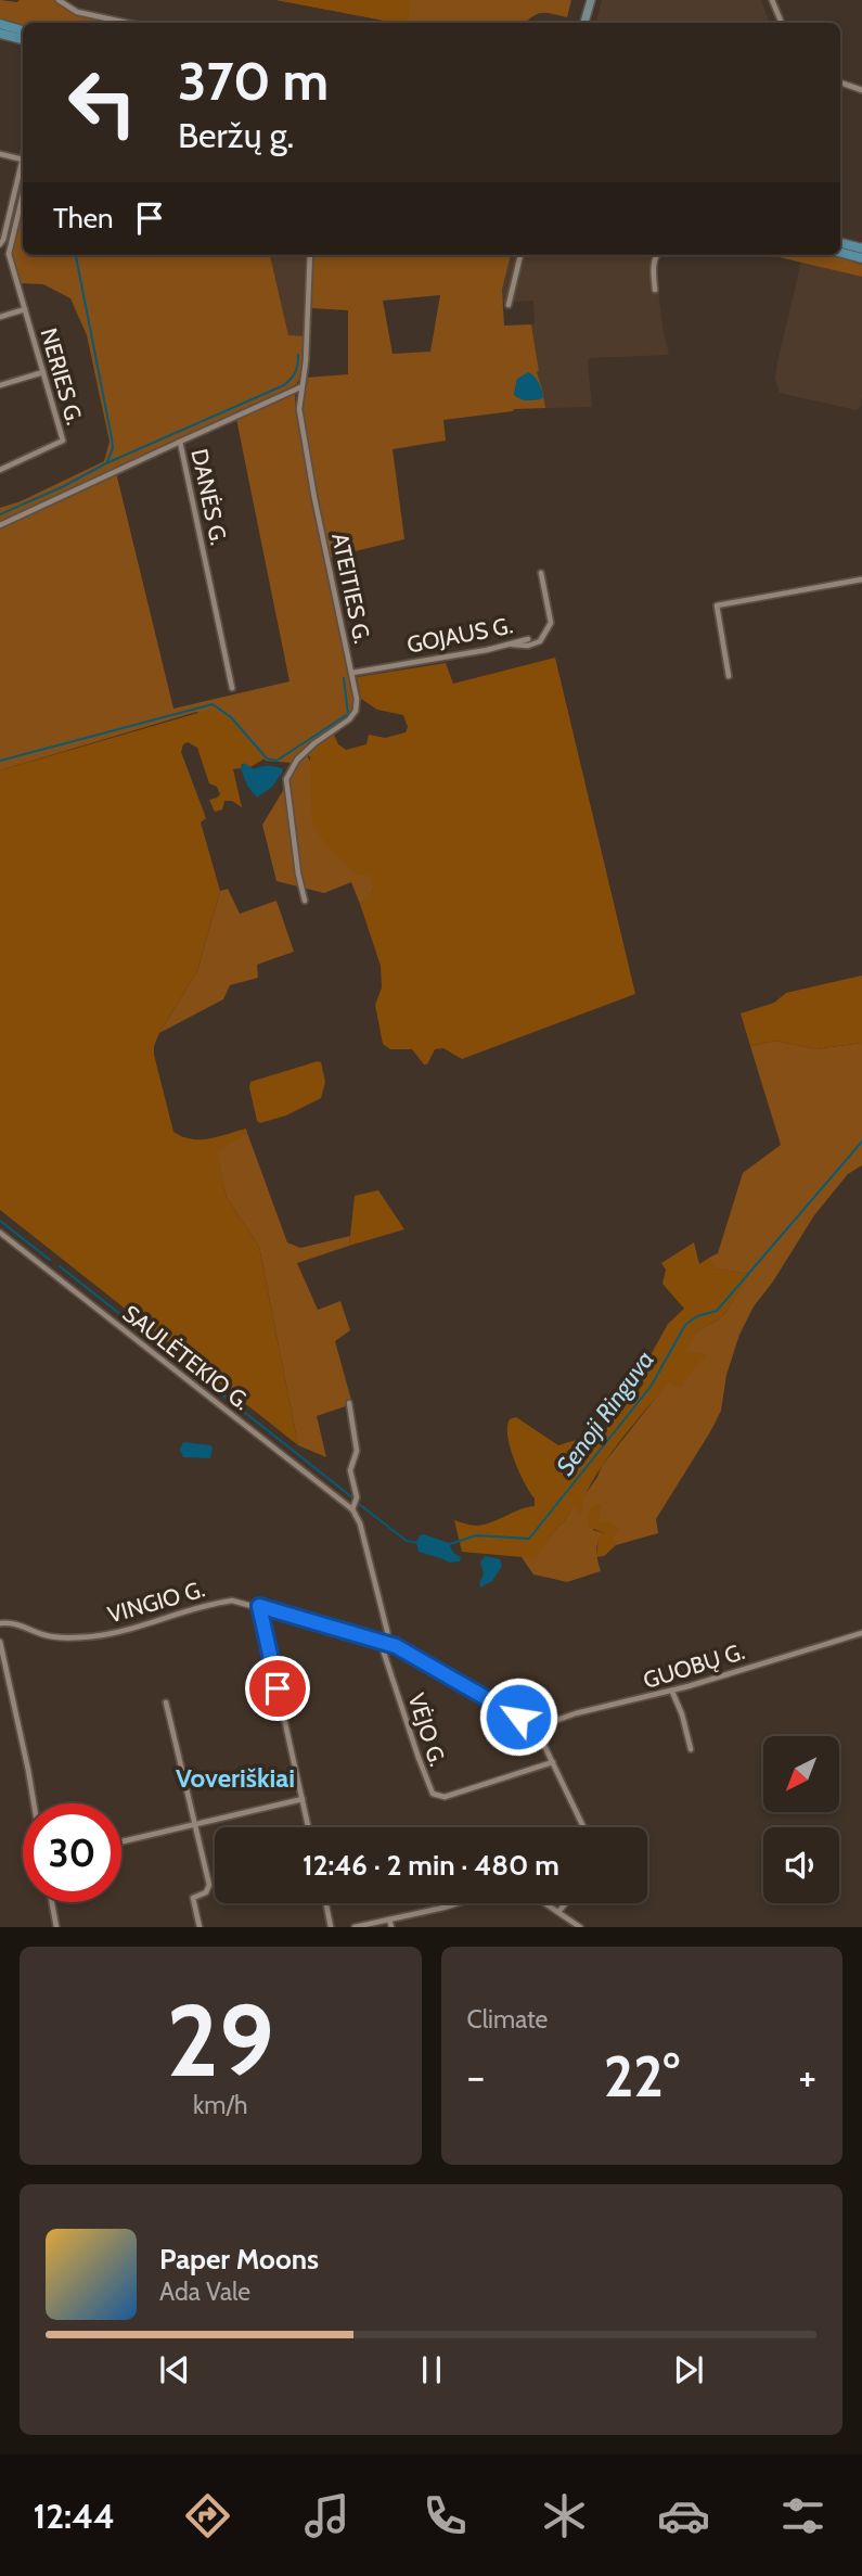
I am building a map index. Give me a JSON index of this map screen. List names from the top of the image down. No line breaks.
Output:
{"streets":{"street":["NERIES G.","DANĖS G.","ATEITIES G.","GOJAUS G.","SAULĖTEKIO G.","VINGIO G.","GUOBŲ G.","VĖJO G."]},"crossings":[["DANĖS G.","ATEITIES G."],["ATEITIES G.","GOJAUS G."],["VINGIO G.","GUOBŲ G."],["VINGIO G.","VĖJO G."]],"districts":["Voveriškiai"],"water":["Senoji Ringuva"],"north":"bottom left","page":{"turn":["370 m","Beržų g."],"then":"Then","limit":"30","trip":"12:46 · 2 min · 480 m","tile":[["29","km/h"],"Climate"],"heat":["−","22°","+"],"song":["Paper Moons","Ada Vale"],"tabs":"12:44"}}
